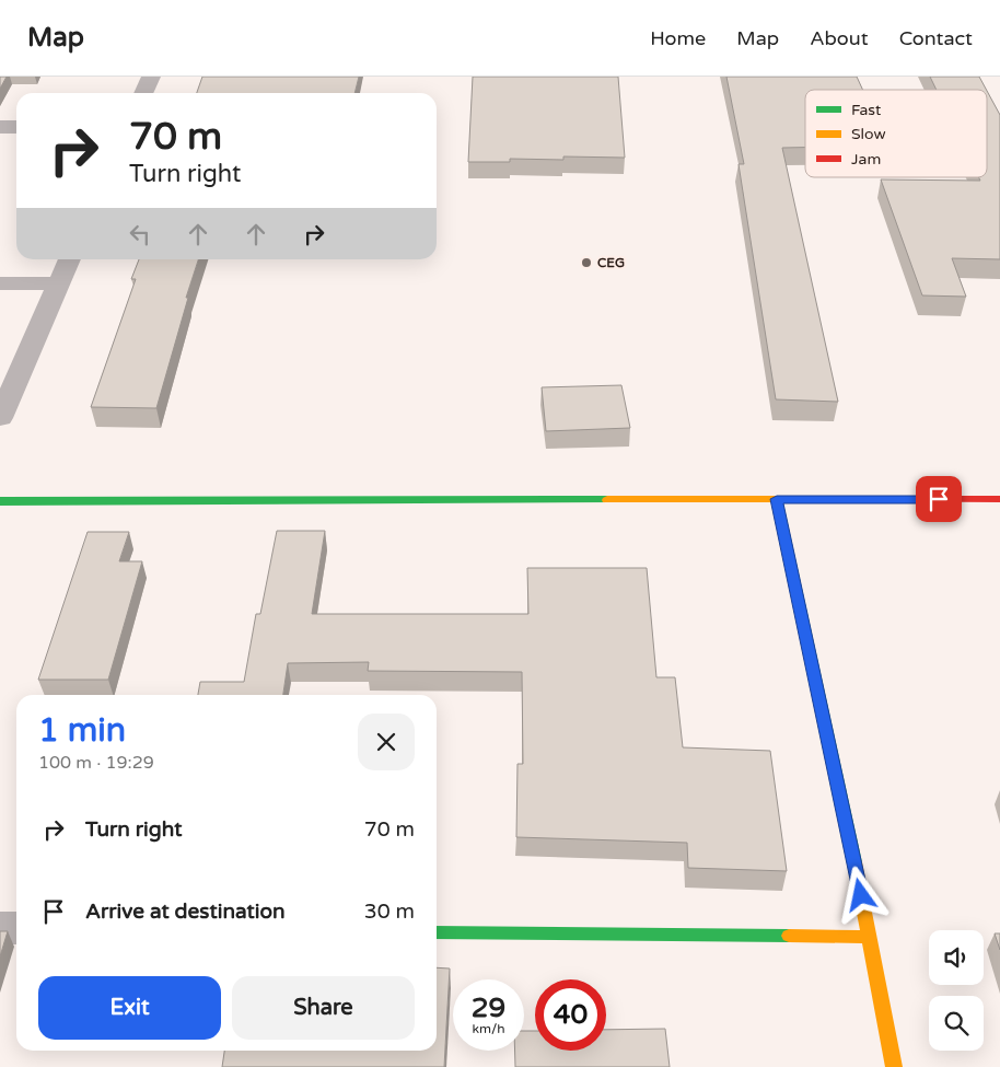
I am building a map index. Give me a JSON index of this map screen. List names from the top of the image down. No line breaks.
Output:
{"places":["CEG"],"legend":["Fast","Slow","Jam"],"page":{"header":"Map","nav":["Home","Map","About","Contact"],"turn":["70 m","Turn right"],"heading":["1 min","100 m · 19:29"],"list":[{"name":"Turn right","value":"70 m"},{"name":"Arrive at destination","value":"30 m"}],"buttons":["Exit","Share"],"speed":"29 km/h","limit":"40"}}
